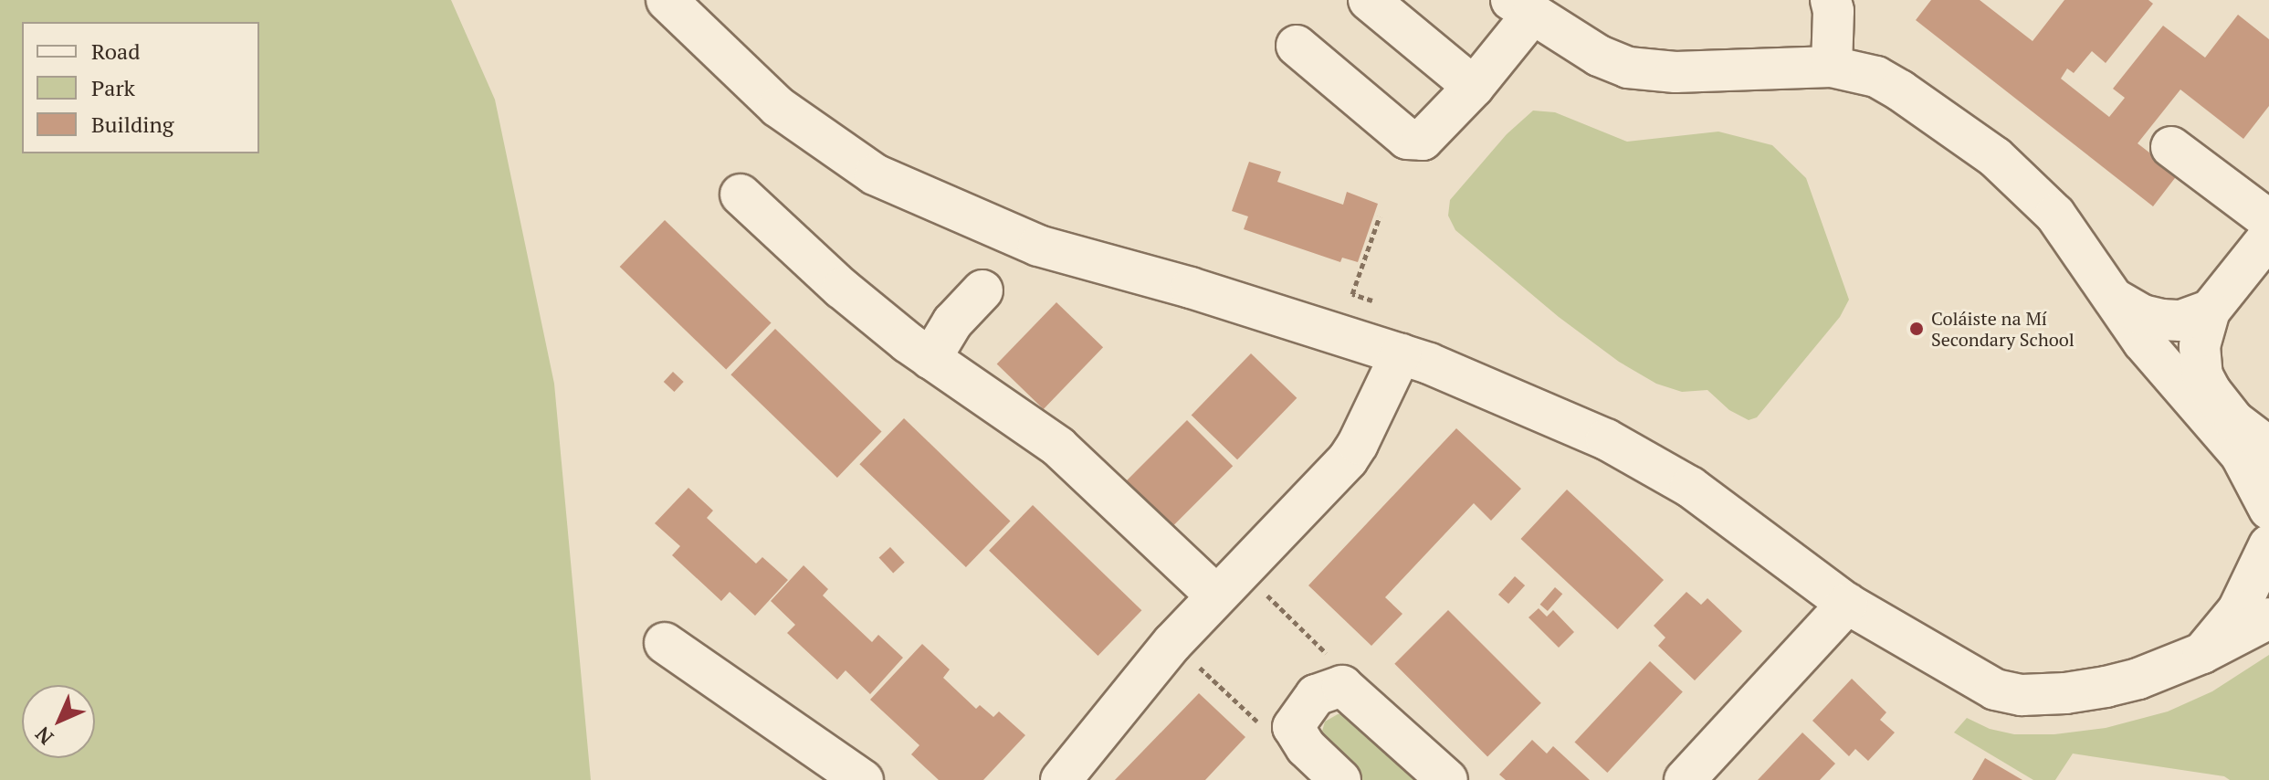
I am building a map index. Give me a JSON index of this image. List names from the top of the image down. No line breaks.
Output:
{"places":["Coláiste na Mí Secondary School"],"legend":["Road","Park","Building"],"north":"bottom left"}
